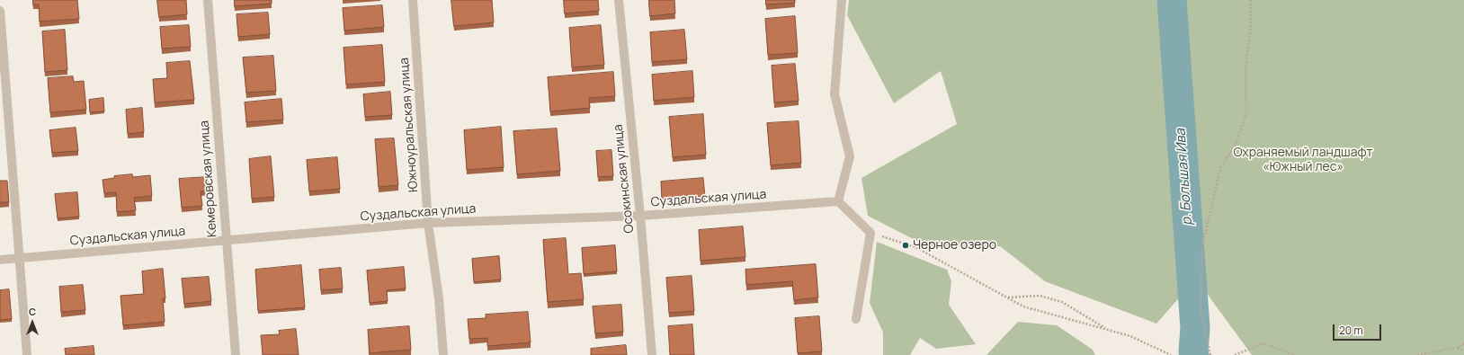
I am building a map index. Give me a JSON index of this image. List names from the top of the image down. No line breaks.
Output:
{"streets":{"street":["Южноуральская улица","Кемеровская улица","Осокинская улица","Суздальская улица"]},"crossings":[["Южноуральская улица","Суздальская улица"],["Кемеровская улица","Суздальская улица"],["Осокинская улица","Суздальская улица"]],"water":["р. Большая Ива"],"parks":["Охраняемый ландшафт «Южный лес»"],"places":["Черное озеро"],"scale_bar":"20 m","north":"top"}
